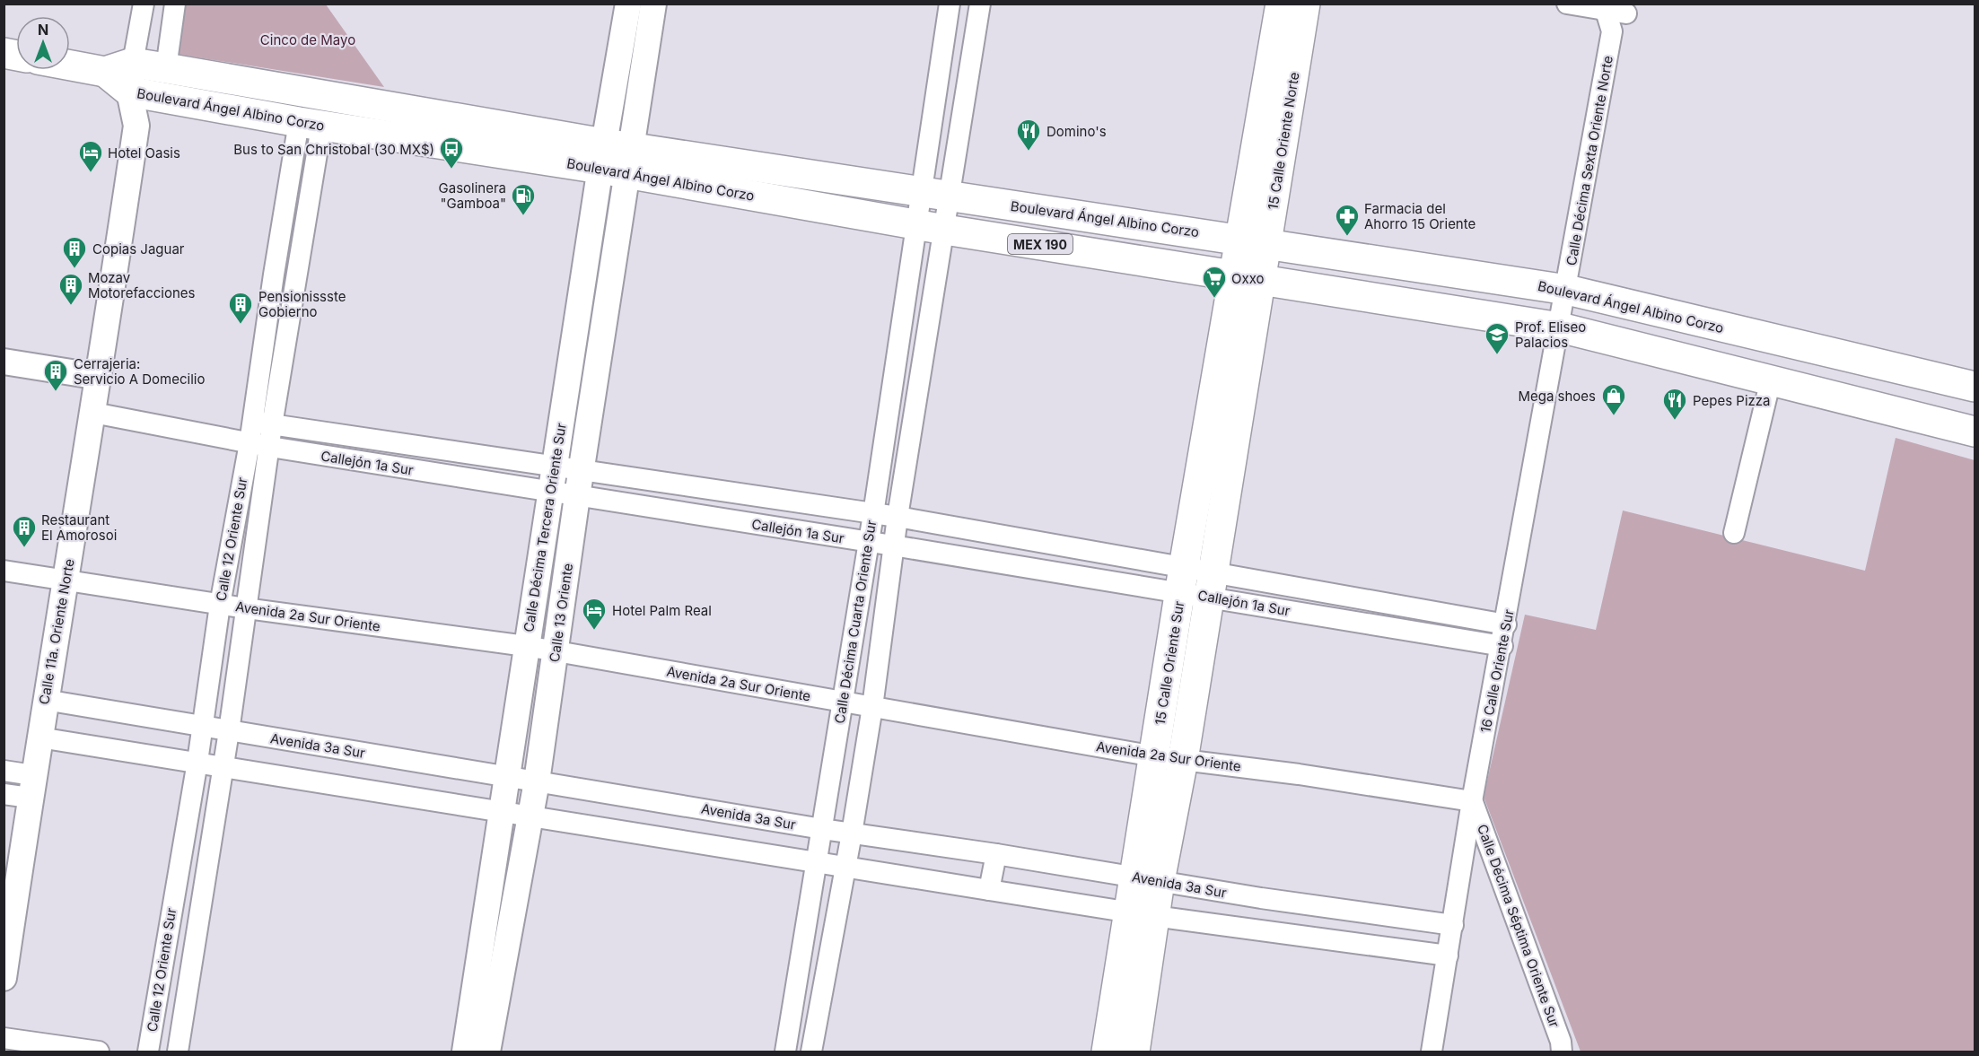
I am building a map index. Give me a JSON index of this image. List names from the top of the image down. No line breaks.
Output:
{"streets":{"main road":["Boulevard Ángel Albino Corzo","15 Calle Oriente Norte","MEX 190","15 Calle Oriente Sur"],"street":["Calle Décima Sexta Oriente Norte","Callejón 1a Sur","Calle Décima Tercera Oriente Sur","Calle 12 Oriente Sur","Calle 13 Oriente","Avenida 2a Sur Oriente","Calle Décima Cuarta Oriente Sur","Calle 11a. Oriente Norte","16 Calle Oriente Sur","Avenida 3a Sur","Calle Décima Séptima Oriente Sur"]},"crossings":[["Boulevard Ángel Albino Corzo","15 Calle Oriente Norte"],["Boulevard Ángel Albino Corzo","Calle Décima Sexta Oriente Norte"],["Boulevard Ángel Albino Corzo","Calle Décima Tercera Oriente Sur"],["Boulevard Ángel Albino Corzo","Calle 12 Oriente Sur"],["Boulevard Ángel Albino Corzo","Calle 13 Oriente"],["Boulevard Ángel Albino Corzo","Calle Décima Cuarta Oriente Sur"],["Boulevard Ángel Albino Corzo","15 Calle Oriente Sur"],["Boulevard Ángel Albino Corzo","16 Calle Oriente Sur"],["15 Calle Oriente Norte","15 Calle Oriente Sur"],["Calle Décima Sexta Oriente Norte","16 Calle Oriente Sur"],["Callejón 1a Sur","Calle Décima Tercera Oriente Sur"],["Callejón 1a Sur","Calle 12 Oriente Sur"],["Callejón 1a Sur","Calle 13 Oriente"],["Callejón 1a Sur","Calle Décima Cuarta Oriente Sur"],["Callejón 1a Sur","Calle 11a. Oriente Norte"],["Callejón 1a Sur","15 Calle Oriente Sur"],["Callejón 1a Sur","16 Calle Oriente Sur"],["Calle Décima Tercera Oriente Sur","Calle 13 Oriente"],["Calle Décima Tercera Oriente Sur","Avenida 2a Sur Oriente"],["Calle Décima Tercera Oriente Sur","Avenida 3a Sur"],["Calle 12 Oriente Sur","Avenida 2a Sur Oriente"],["Calle 12 Oriente Sur","Avenida 3a Sur"],["Calle 13 Oriente","Avenida 2a Sur Oriente"],["Calle 13 Oriente","Avenida 3a Sur"],["Avenida 2a Sur Oriente","Calle Décima Cuarta Oriente Sur"],["Avenida 2a Sur Oriente","Calle 11a. Oriente Norte"],["Avenida 2a Sur Oriente","15 Calle Oriente Sur"],["Avenida 2a Sur Oriente","16 Calle Oriente Sur"],["Avenida 2a Sur Oriente","Calle Décima Séptima Oriente Sur"],["Calle Décima Cuarta Oriente Sur","Avenida 3a Sur"],["Calle 11a. Oriente Norte","Avenida 3a Sur"],["15 Calle Oriente Sur","Avenida 3a Sur"],["16 Calle Oriente Sur","Avenida 3a Sur"],["16 Calle Oriente Sur","Calle Décima Séptima Oriente Sur"]],"parks":["Cinco de Mayo"],"places":{"restaurant":["Domino's","Pepes Pizza"],"bus stop":["Bus to San Christobal (30 MX$)"],"hotel":["Hotel Oasis","Hotel Palm Real"],"fuel station":["Gasolinera \"Gamboa\""],"pharmacy":["Farmacia del Ahorro 15 Oriente"],"building":["Copias Jaguar","Mozav Motorefacciones","Pensionissste Gobierno","Cerrajeria: Servicio A Domecilio","Restaurant El Amorosoi"],"supermarket":["Oxxo"],"school or university":["Prof. Eliseo Palacios"],"shop":["Mega shoes"]},"north":"top"}
